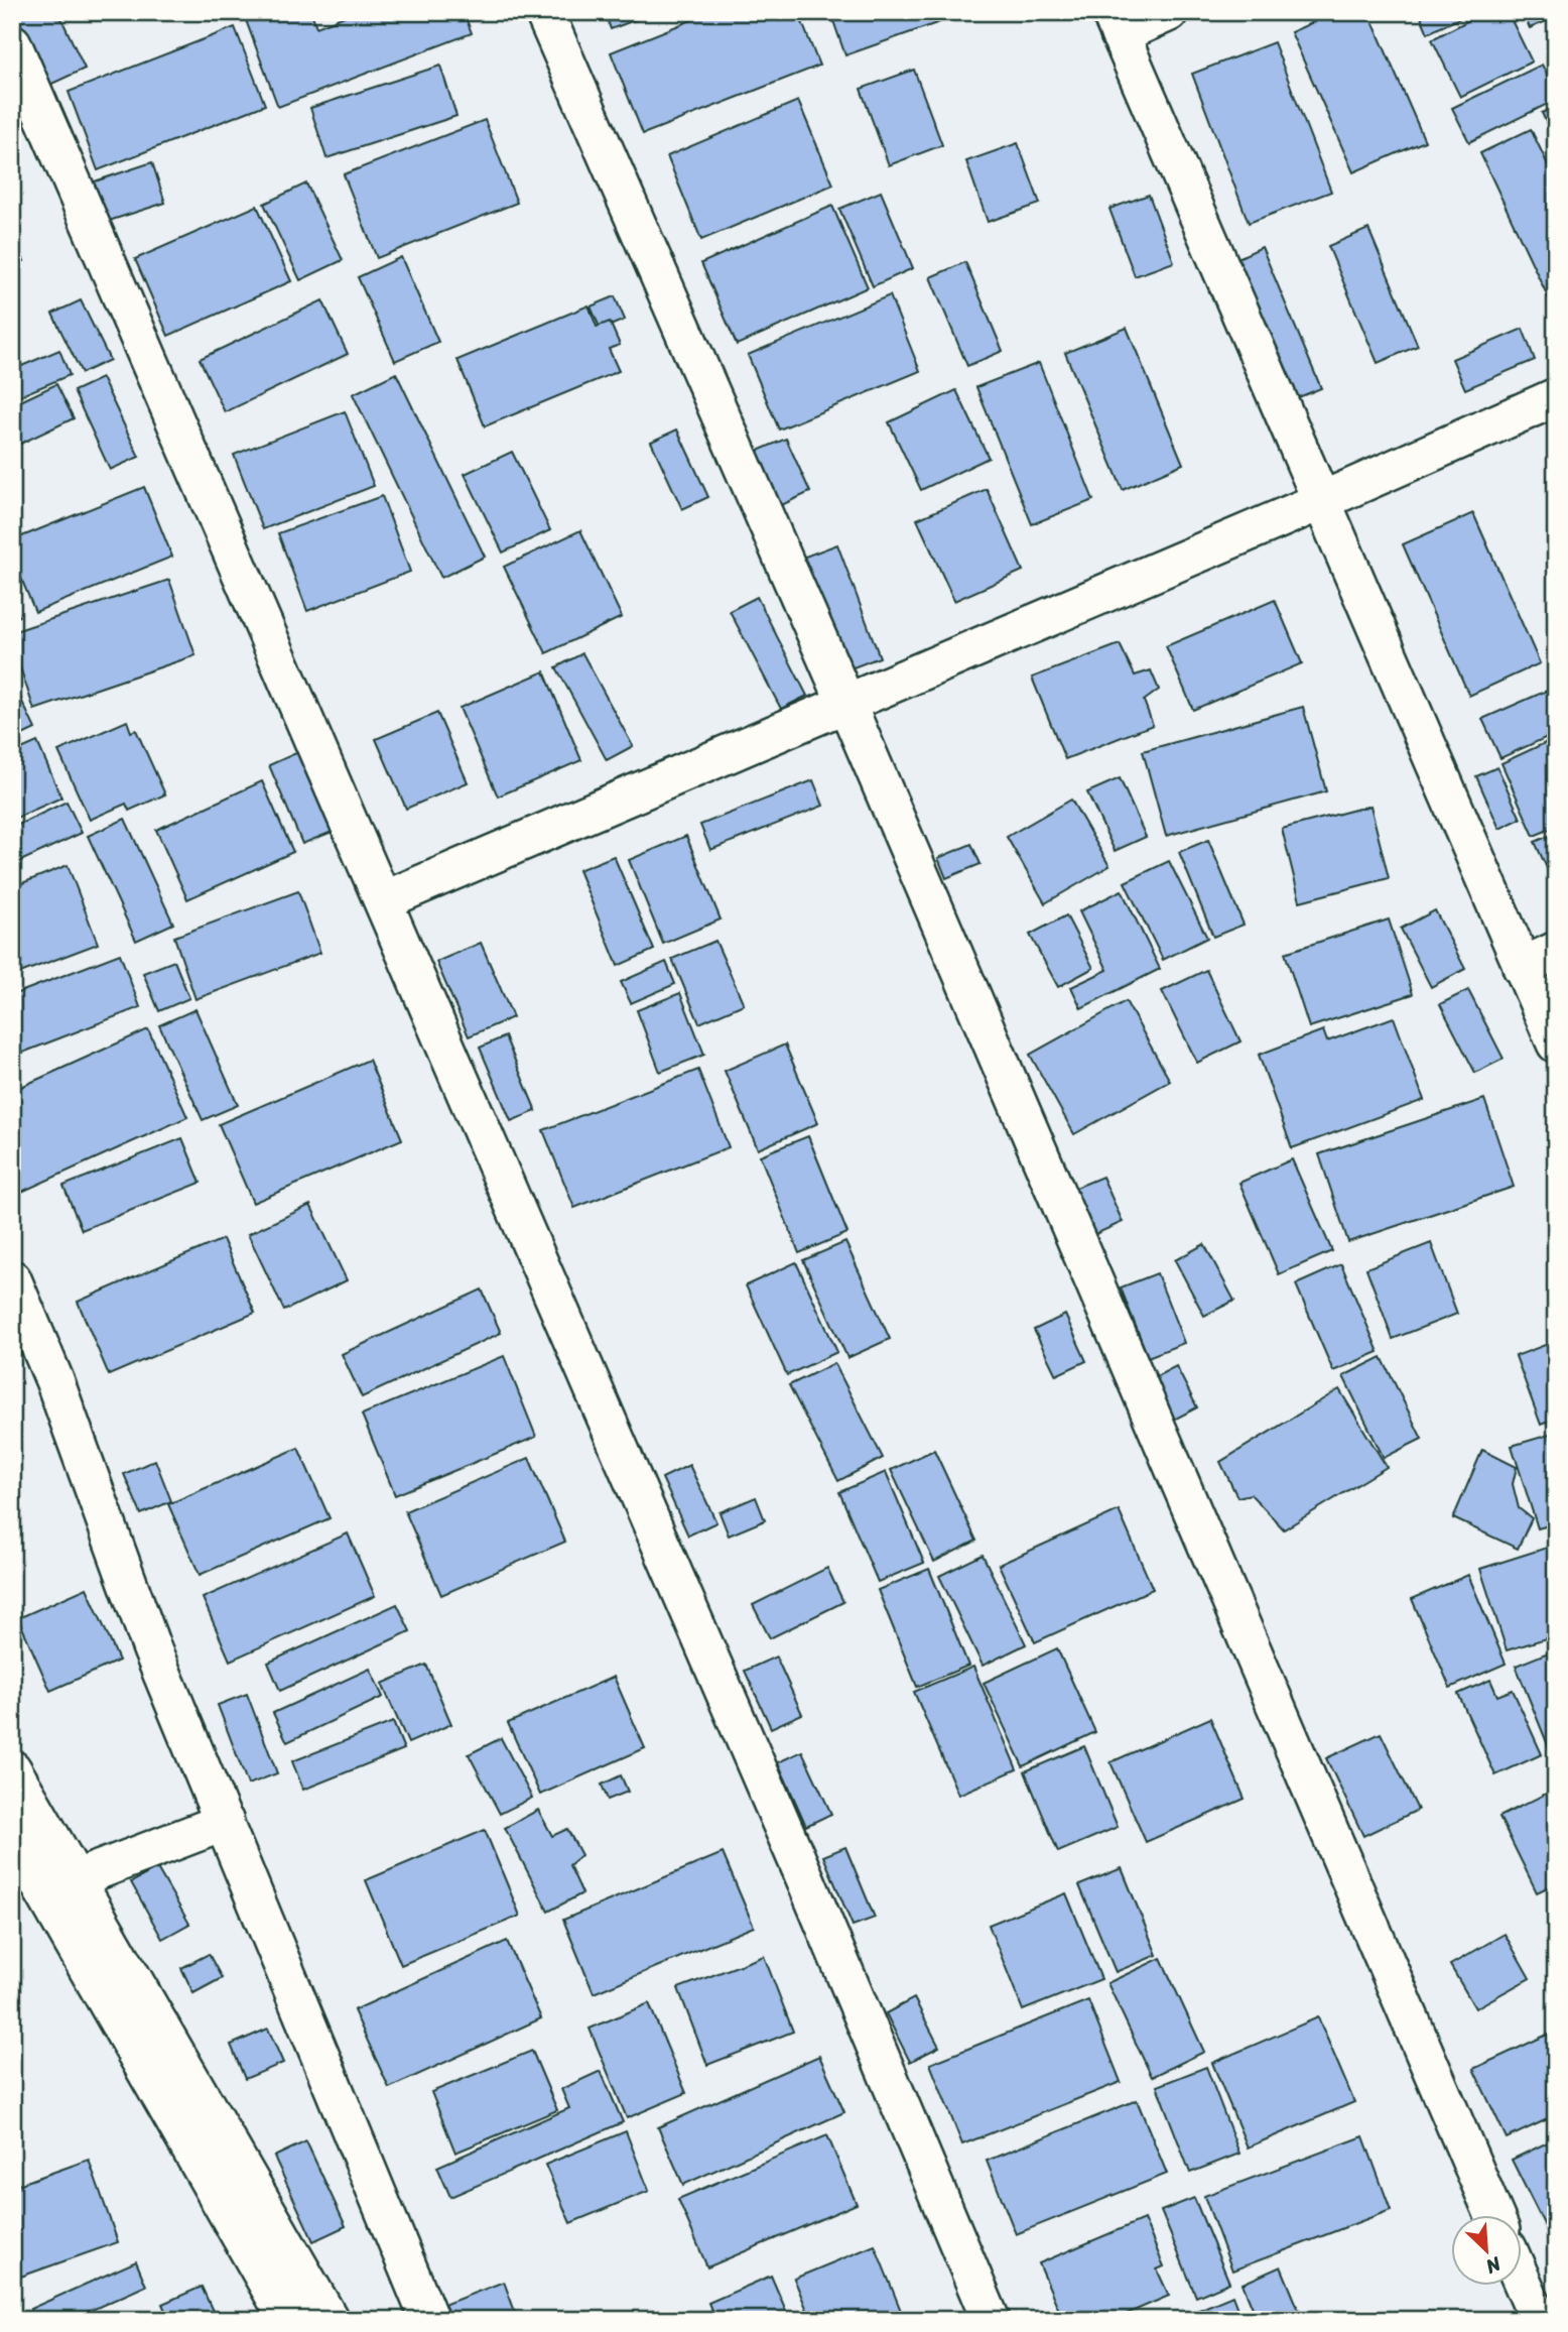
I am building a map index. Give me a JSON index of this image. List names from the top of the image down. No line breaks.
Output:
{"north":"bottom right"}
